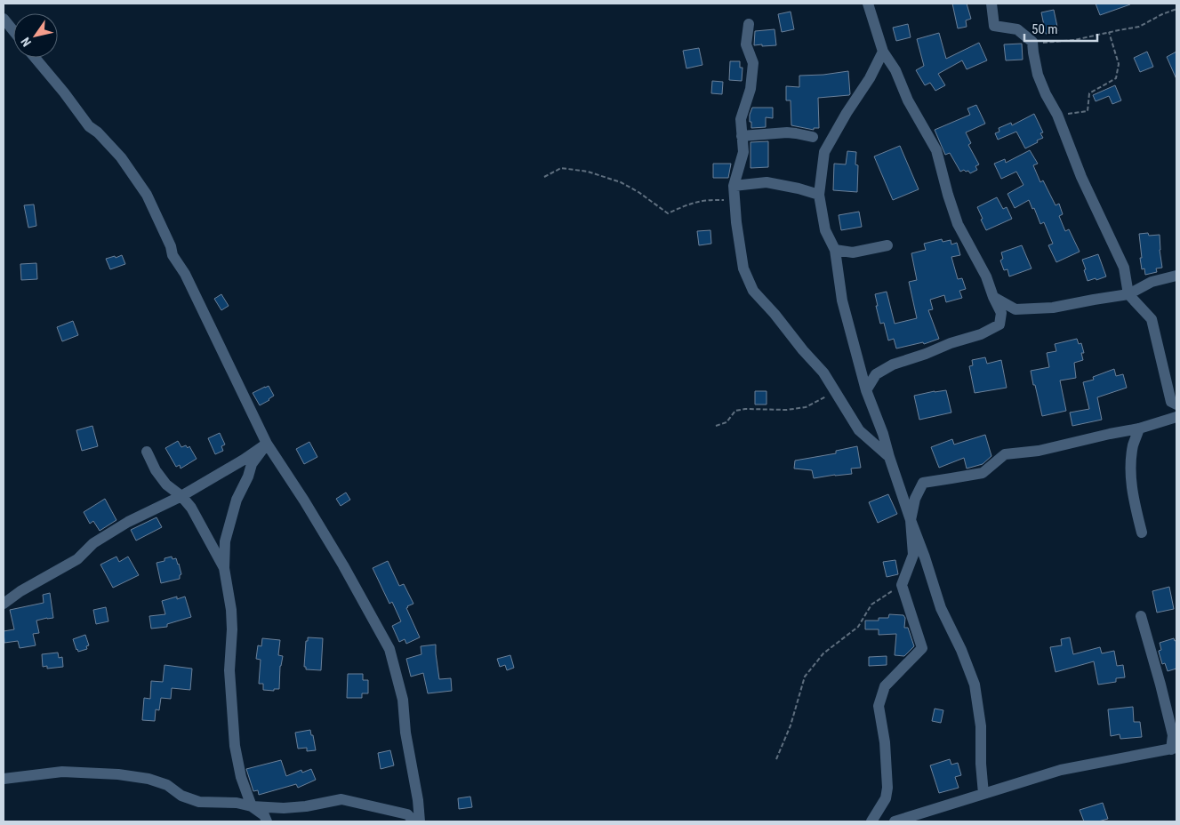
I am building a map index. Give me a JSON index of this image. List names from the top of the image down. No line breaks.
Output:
{"scale_bar":"50 m","north":"bottom left"}
